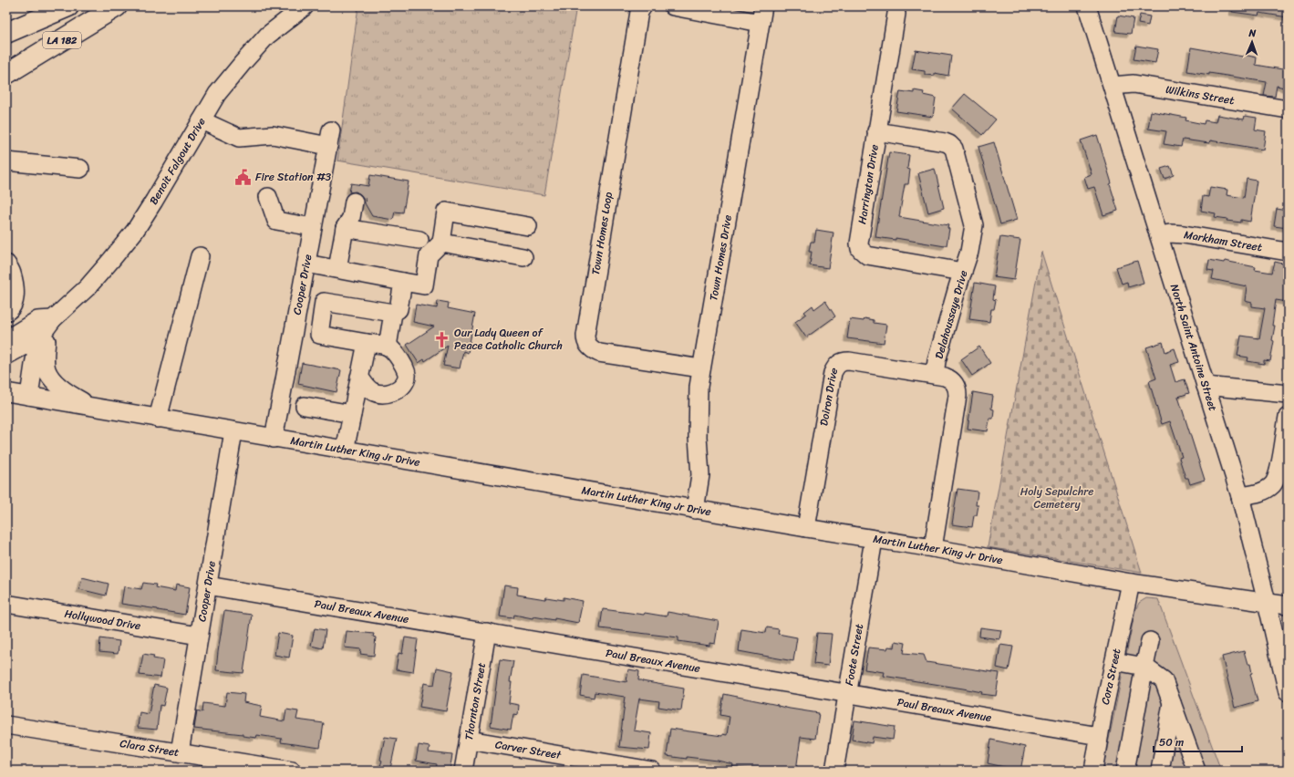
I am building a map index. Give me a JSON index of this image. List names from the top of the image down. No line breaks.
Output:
{"streets":{"highway":["LA 182"],"street":["Wilkins Street","Benoit Falgout Drive","Harrington Drive","Town Homes Loop","Markham Street","Town Homes Drive","Cooper Drive","Delahoussaye Drive","North Saint Antoine Street","Doiron Drive","Martin Luther King Jr Drive","Paul Breaux Avenue","Hollywood Drive","Foote Street","Cora Street","Thornton Street","Clara Street","Carver Street"]},"crossings":[["Wilkins Street","North Saint Antoine Street"],["Benoit Falgout Drive","Cooper Drive"],["Harrington Drive","Delahoussaye Drive"],["Town Homes Loop","Town Homes Drive"],["Markham Street","North Saint Antoine Street"],["Town Homes Drive","Martin Luther King Jr Drive"],["Cooper Drive","Martin Luther King Jr Drive"],["Cooper Drive","Paul Breaux Avenue"],["Cooper Drive","Hollywood Drive"],["Cooper Drive","Clara Street"],["Delahoussaye Drive","Doiron Drive"],["North Saint Antoine Street","Martin Luther King Jr Drive"],["Doiron Drive","Martin Luther King Jr Drive"],["Martin Luther King Jr Drive","Foote Street"],["Martin Luther King Jr Drive","Cora Street"],["Paul Breaux Avenue","Foote Street"],["Paul Breaux Avenue","Cora Street"],["Paul Breaux Avenue","Thornton Street"],["Thornton Street","Carver Street"]],"parks":["Holy Sepulchre Cemetery"],"places":{"public building":["Fire Station #3"],"church":["Our Lady Queen of Peace Catholic Church"]},"scale_bar":"50 m","north":"top"}
